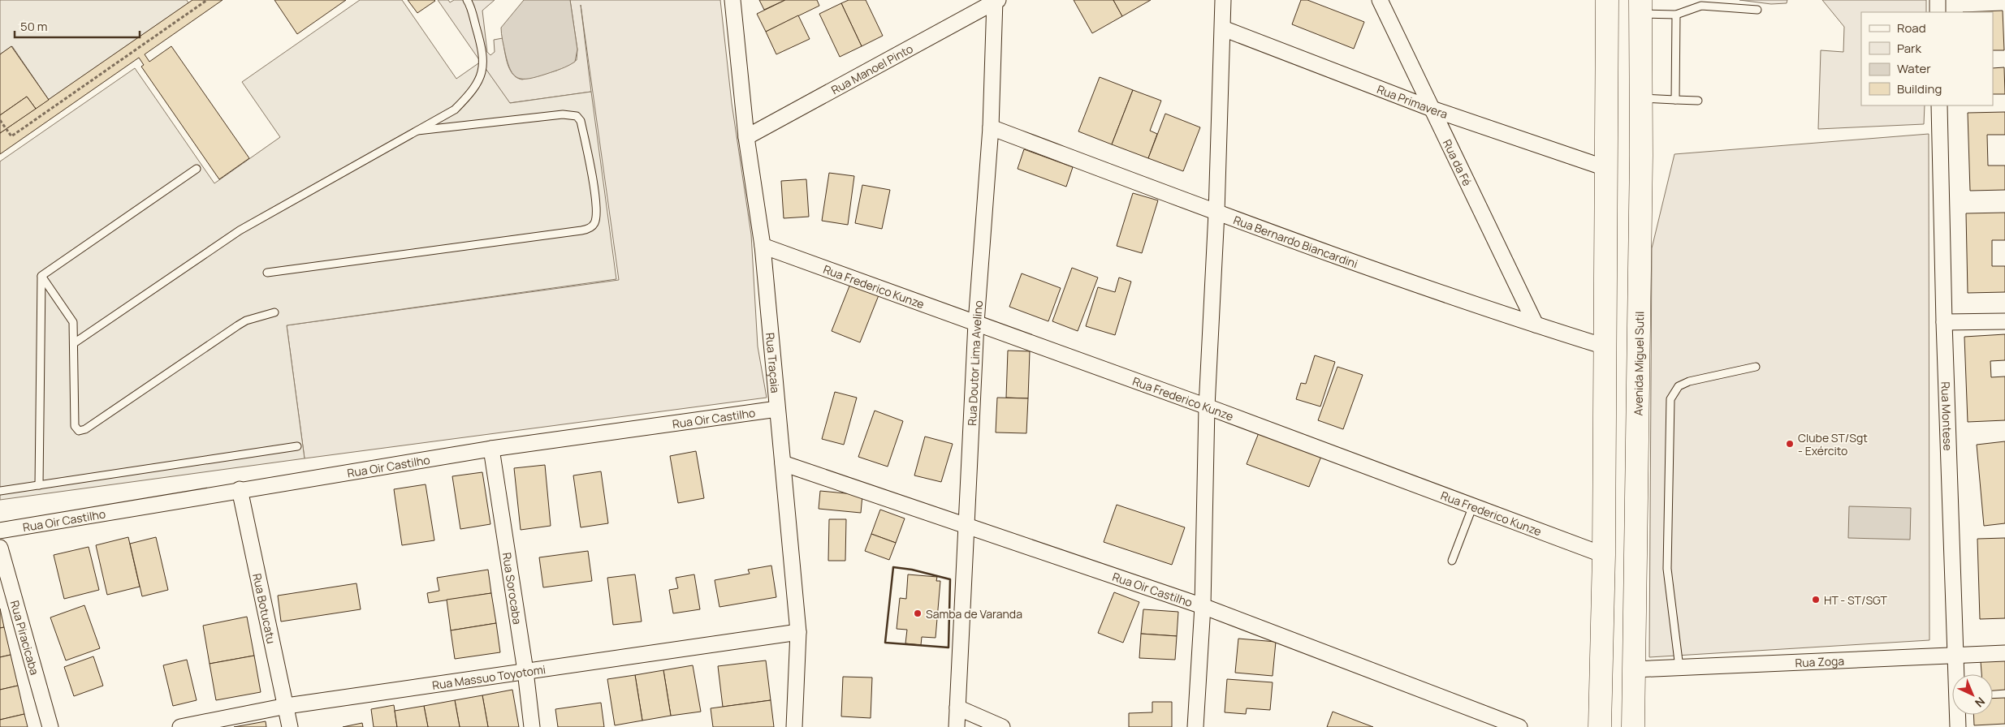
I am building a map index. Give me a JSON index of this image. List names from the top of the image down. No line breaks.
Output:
{"streets":{"highway":["Avenida Miguel Sutil"],"street":["Rua Manoel Pinto","Rua Primavera","Rua da Fé","Rua Bernardo Biancardini","Rua Frederico Kunze","Rua Traçaia","Rua Doutor Lima Avelino","Rua Montese","Rua Oir Castilho","Rua Sorocaba","Rua Botucatu","Rua Piracicaba","Rua Zoga","Rua Massuo Toyotomi"]},"crossings":[["Rua Manoel Pinto","Rua Traçaia"],["Rua Manoel Pinto","Rua Doutor Lima Avelino"],["Rua Primavera","Rua da Fé"],["Rua da Fé","Rua Bernardo Biancardini"],["Rua Bernardo Biancardini","Rua Doutor Lima Avelino"],["Rua Frederico Kunze","Rua Traçaia"],["Rua Frederico Kunze","Rua Doutor Lima Avelino"],["Rua Traçaia","Rua Oir Castilho"],["Rua Traçaia","Rua Massuo Toyotomi"],["Rua Doutor Lima Avelino","Rua Oir Castilho"],["Avenida Miguel Sutil","Rua Zoga"],["Rua Montese","Rua Zoga"],["Rua Oir Castilho","Rua Sorocaba"],["Rua Oir Castilho","Rua Botucatu"],["Rua Sorocaba","Rua Massuo Toyotomi"],["Rua Botucatu","Rua Massuo Toyotomi"]],"places":["Clube ST/Sgt - Exército","HT - ST/SGT","Samba de Varanda"],"legend":["Road","Park","Water","Building"],"scale_bar":"50 m","north":"bottom right"}
